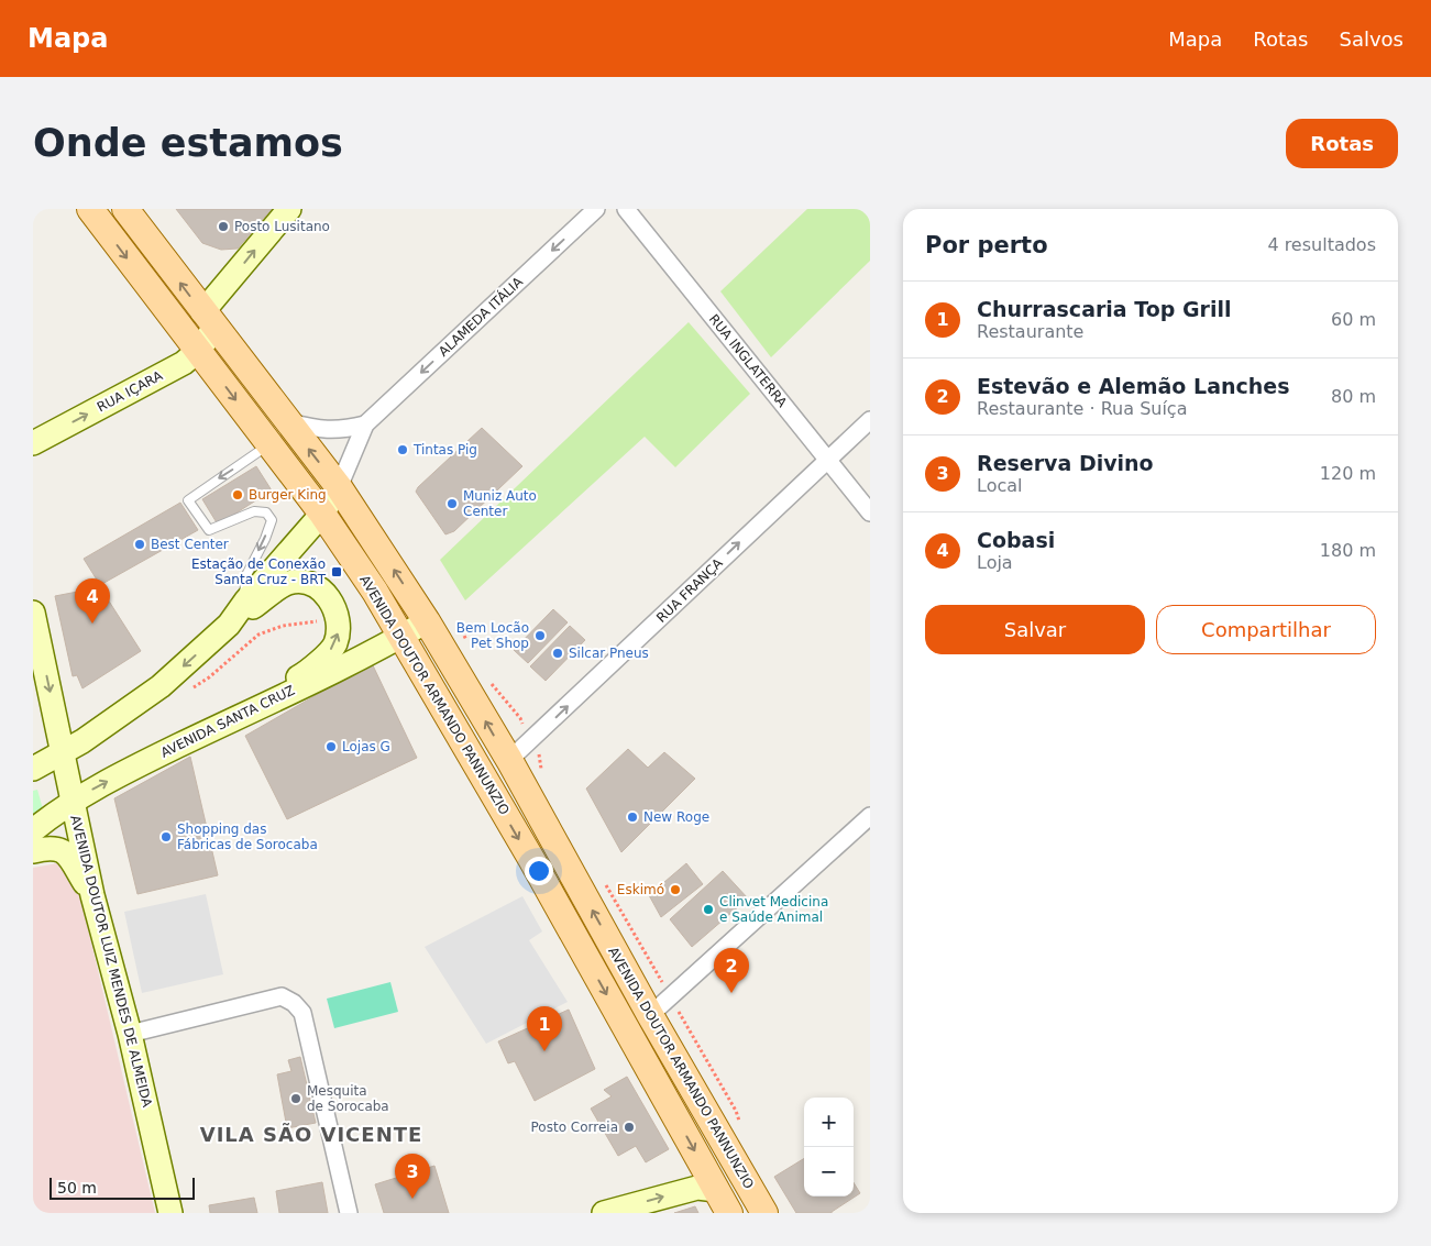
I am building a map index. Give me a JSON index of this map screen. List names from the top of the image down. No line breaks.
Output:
{"streets":{"main road":["RUA IÇARA","AVENIDA DOUTOR ARMANDO PANNUNZIO","AVENIDA SANTA CRUZ","AVENIDA DOUTOR LUIZ MENDES DE ALMEIDA"],"street":["ALAMEDA ITÁLIA","RUA INGLATERRA","RUA FRANÇA"]},"crossings":[["ALAMEDA ITÁLIA","AVENIDA DOUTOR ARMANDO PANNUNZIO"],["RUA INGLATERRA","RUA FRANÇA"],["RUA IÇARA","AVENIDA DOUTOR ARMANDO PANNUNZIO"],["RUA FRANÇA","AVENIDA DOUTOR ARMANDO PANNUNZIO"],["AVENIDA DOUTOR ARMANDO PANNUNZIO","AVENIDA SANTA CRUZ"],["AVENIDA SANTA CRUZ","AVENIDA DOUTOR LUIZ MENDES DE ALMEIDA"]],"one_way":["ALAMEDA ITÁLIA","RUA IÇARA","RUA FRANÇA"],"districts":["VILA SÃO VICENTE"],"places":{"other":["Posto Lusitano","Tintas Pig","Burger King","Muniz Auto Center","Best Center","Bem Locão Pet Shop","Silcar Pneus","Lojas G","New Roge","Shopping das Fábricas de Sorocaba","Eskimó","Clinvet Medicina e Saúde Animal","Mesquita de Sorocaba","Posto Correia"],"transit":["Estação de Conexão Santa Cruz - BRT"]},"scale_bar":"50 m","page":{"header":"Mapa","nav":["Mapa","Rotas","Salvos"],"buttons":["Rotas",["Salvar","Compartilhar"]],"title":"Onde estamos","heading":["Por perto","4 resultados"],"list":[{"mark":"1","name":"Churrascaria Top Grill","note":"Restaurante","value":"60 m"},{"mark":"2","name":"Estevão e Alemão Lanches","note":"Restaurante · Rua Suíça","value":"80 m"},{"mark":"3","name":"Reserva Divino","note":"Local","value":"120 m"},{"mark":"4","name":"Cobasi","note":"Loja","value":"180 m"}],"pins":["4","2","1","3"],"map_buttons":["+","−"],"scale":"50 m"}}
